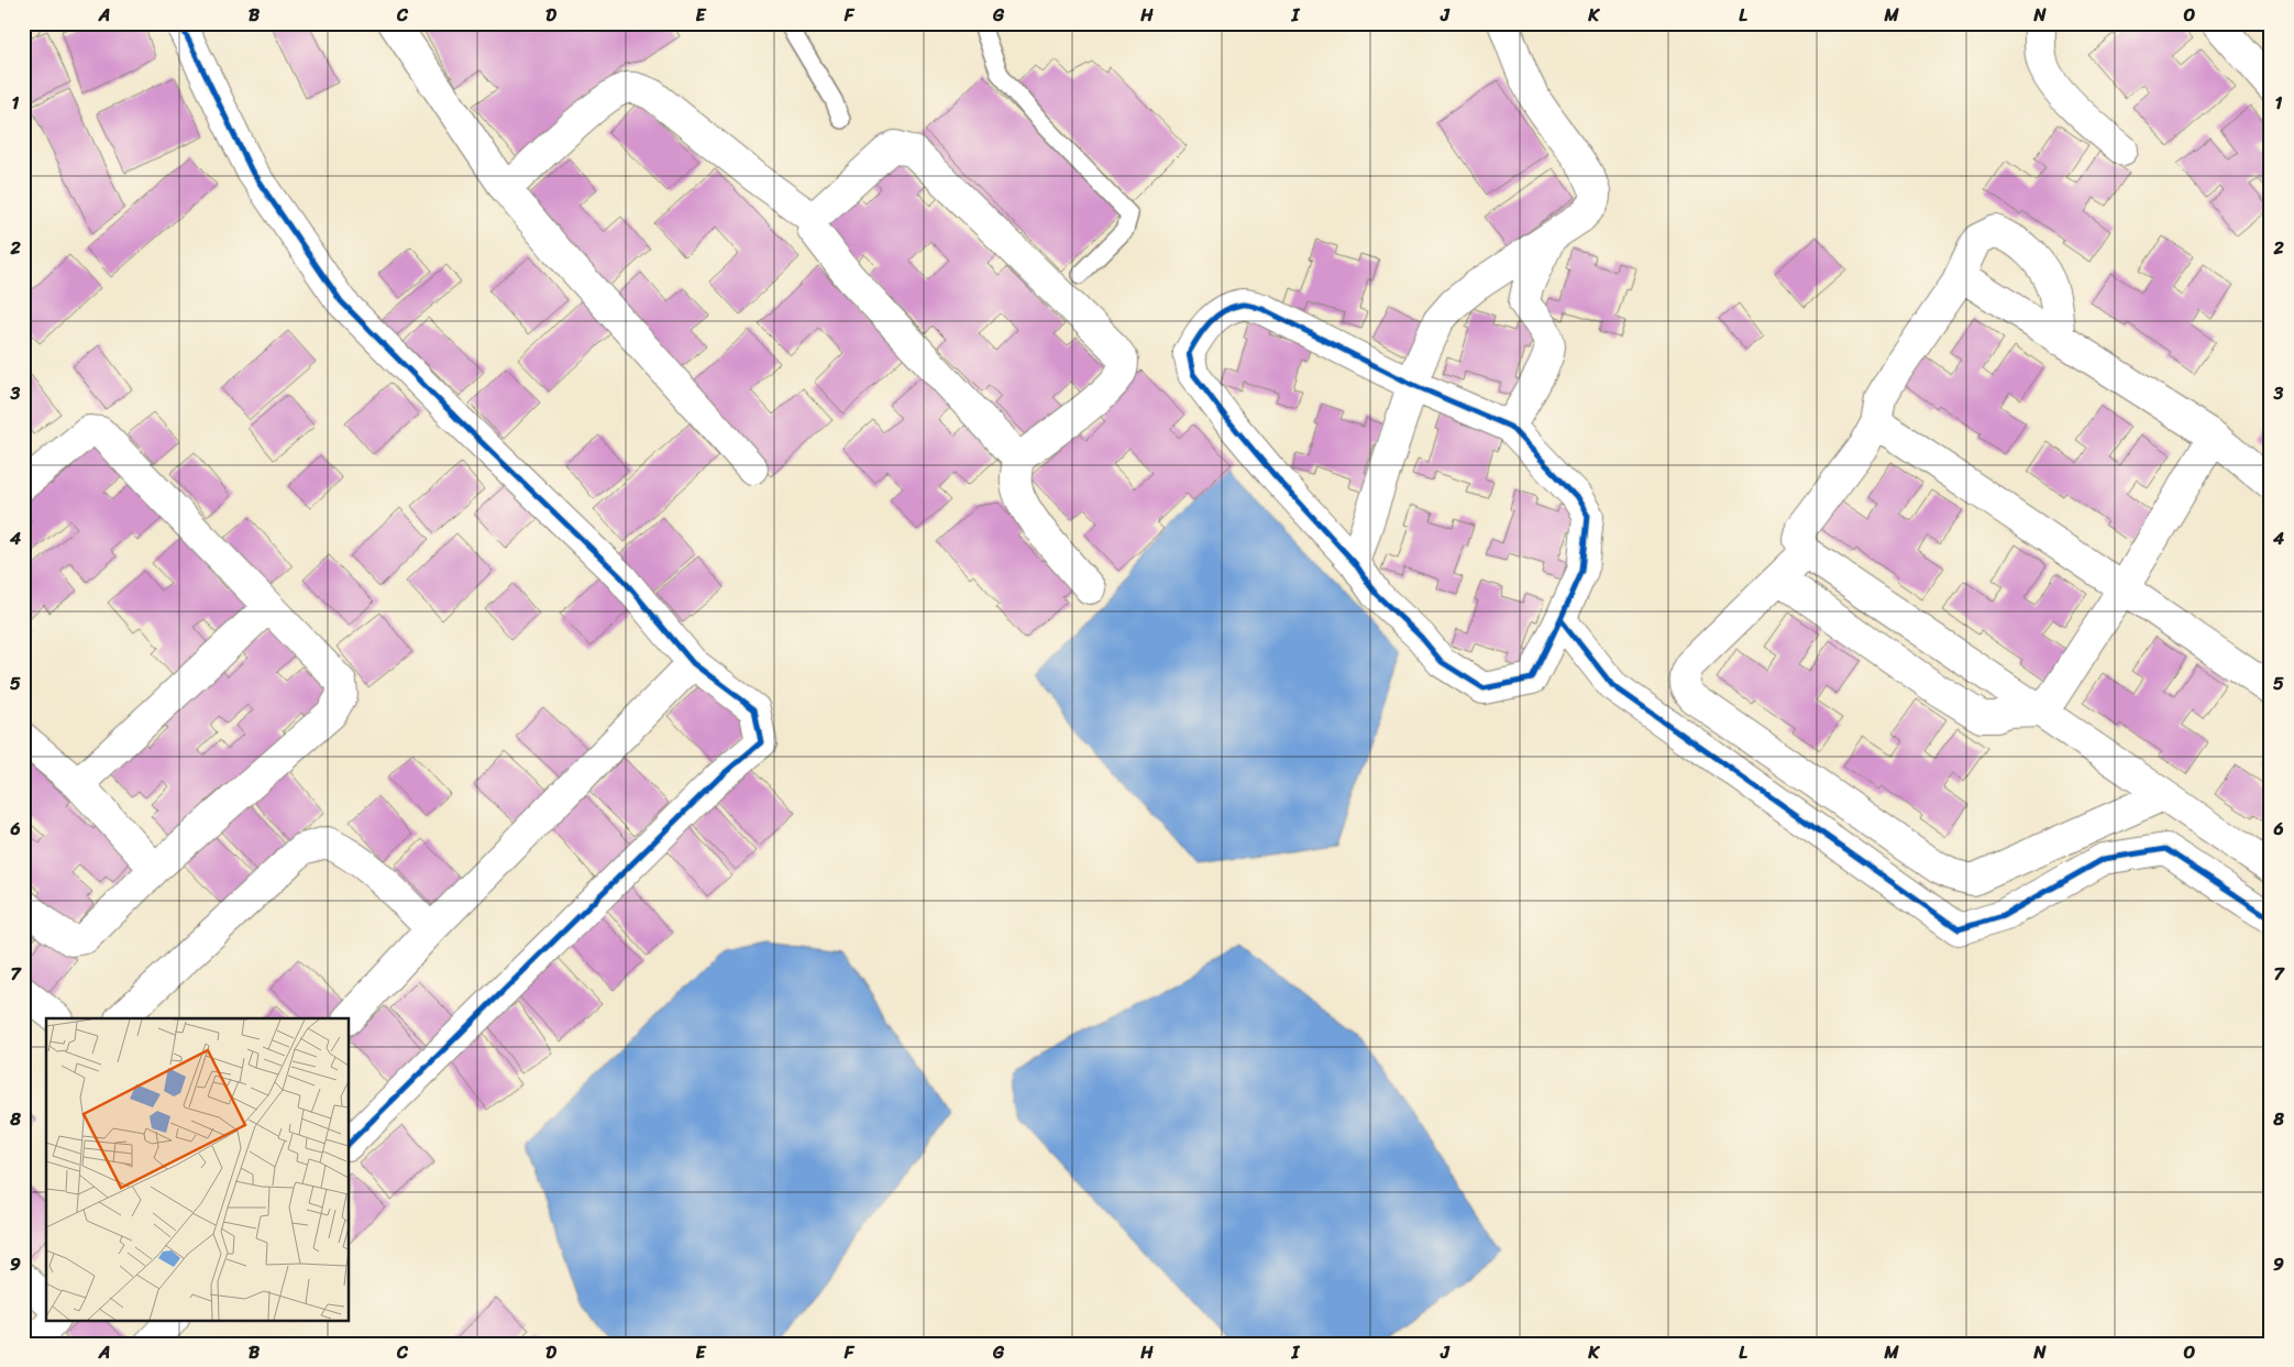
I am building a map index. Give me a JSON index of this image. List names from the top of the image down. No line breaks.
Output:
{"grid":{"columns":["A","B","C","D","E","F","G","H","I","J","K","L","M","N","O"],"rows":["1","2","3","4","5","6","7","8","9"]}}
